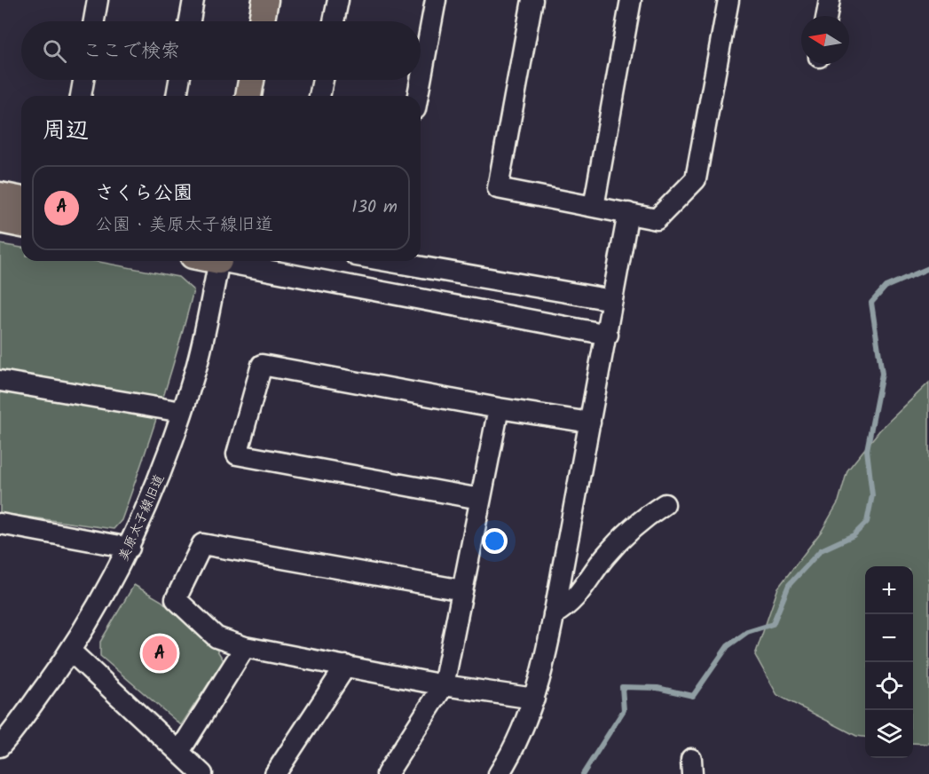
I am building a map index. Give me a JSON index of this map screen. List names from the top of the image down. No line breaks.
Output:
{"streets":{"street":["美原太子線旧道"]},"north":"left","page":{"search":"ここで検索","heading":"周辺","list":[{"mark":"A","name":"さくら公園","note":"公園 · 美原太子線旧道","value":"130 m"}],"map_buttons":["+","−"],"pins":"A"}}
